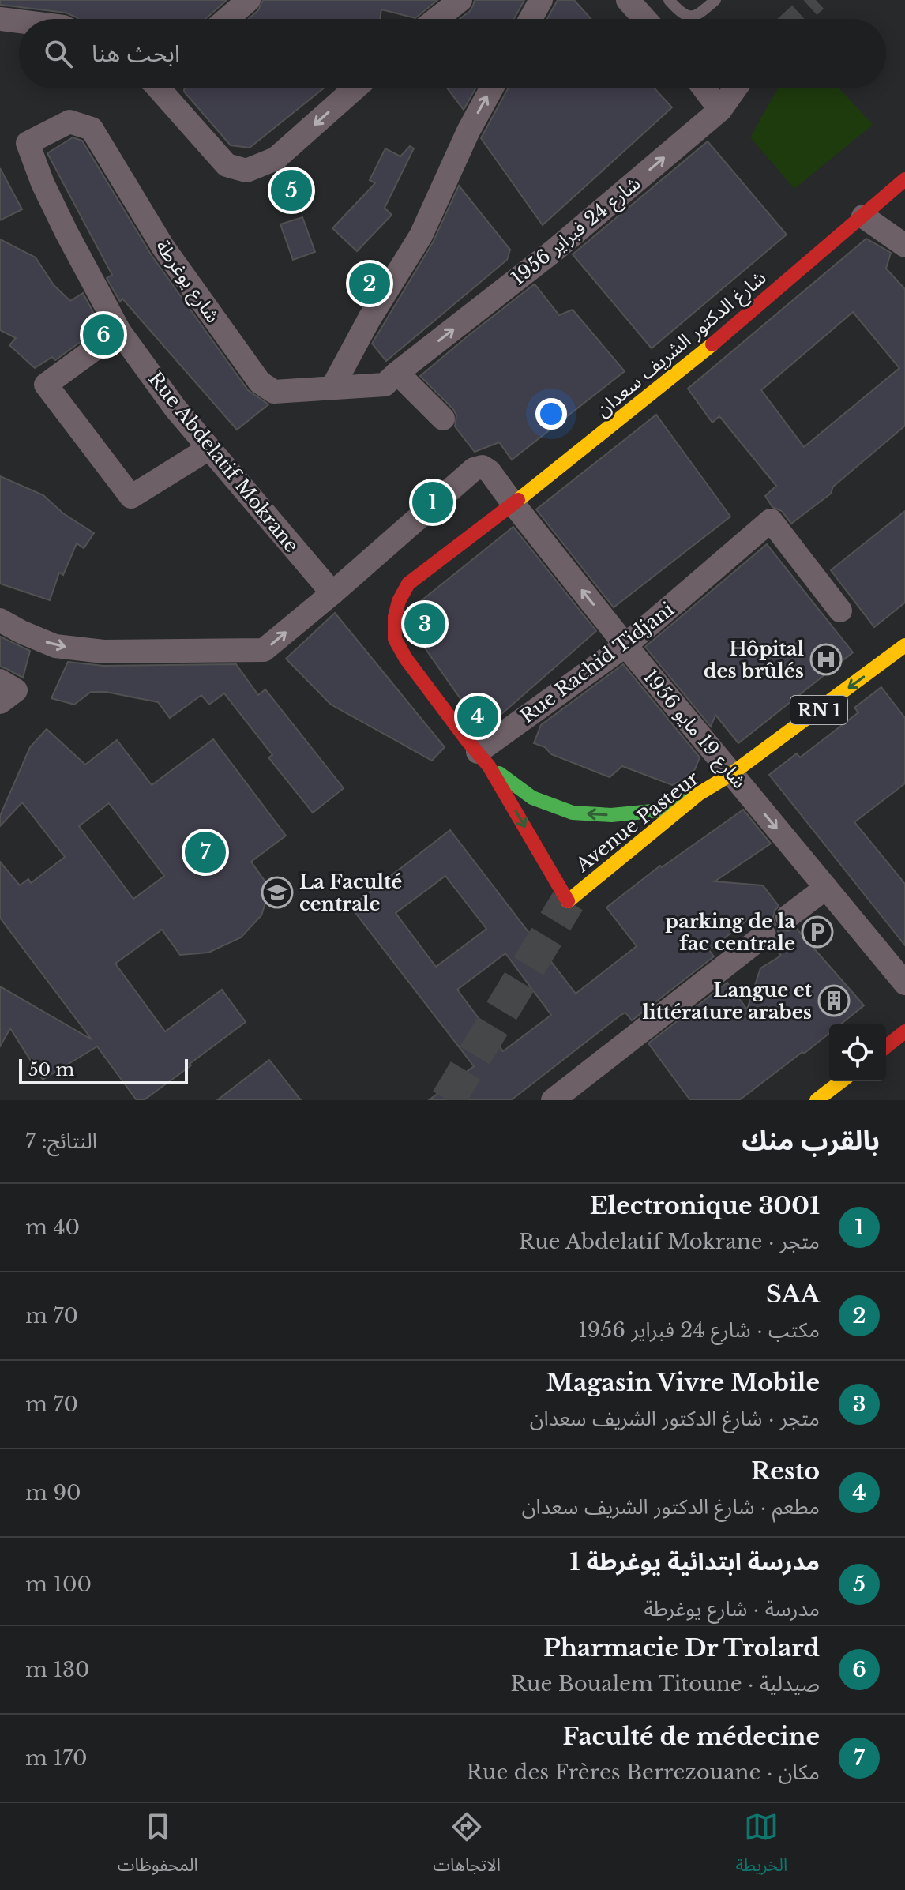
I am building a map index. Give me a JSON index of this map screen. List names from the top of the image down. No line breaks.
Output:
{"streets":{"main road":["شارغ الدكتور الشريف سعدان","RN 1","Avenue Pasteur"],"street":["شارع 24 فبراير 1956","شارع يوغرطة","Rue Abdelatif Mokrane","Rue Rachid Tidjani","شارع 19 مايو 1956"]},"crossings":[["شارع 24 فبراير 1956","شارع يوغرطة"],["شارع يوغرطة","Rue Abdelatif Mokrane"],["شارغ الدكتور الشريف سعدان","Rue Rachid Tidjani"],["شارغ الدكتور الشريف سعدان","شارع 19 مايو 1956"],["شارغ الدكتور الشريف سعدان","Avenue Pasteur"],["Rue Abdelatif Mokrane","شارع 19 مايو 1956"],["Rue Rachid Tidjani","شارع 19 مايو 1956"],["RN 1","شارع 19 مايو 1956"],["RN 1","Avenue Pasteur"],["شارع 19 مايو 1956","Avenue Pasteur"]],"places":{"hospital":["Hôpital des brûlés"],"school or university":["La Faculté centrale"],"parking":["parking de la fac centrale"],"building":["Langue et littérature arabes"]},"scale_bar":"50 m","page":{"search":"ابحث هنا","pins":["5","2","6","1","3","4","7"],"scale":"50 m","heading":["بالقرب منك","النتائج: 7"],"list":[{"mark":"1","name":"Electronique 3001","note":"متجر · Rue Abdelatif Mokrane","value":"40 m"},{"mark":"2","name":"SAA","note":"مكتب · شارع 24 فبراير 1956","value":"70 m"},{"mark":"3","name":"Magasin Vivre Mobile","note":"متجر · شارغ الدكتور الشريف سعدان","value":"70 m"},{"mark":"4","name":"Resto","note":"مطعم · شارغ الدكتور الشريف سعدان","value":"90 m"},{"mark":"5","name":"مدرسة ابتدائية يوغرطة 1","note":"مدرسة · شارع يوغرطة","value":"100 m"},{"mark":"6","name":"Pharmacie Dr Trolard","note":"صيدلية · Rue Boualem Titoune","value":"130 m"},{"mark":"7","name":"Faculté de médecine","note":"مكان · Rue des Frères Berrezouane","value":"170 m"}],"nav":["الخريطة","الاتجاهات","المحفوظات"]}}
